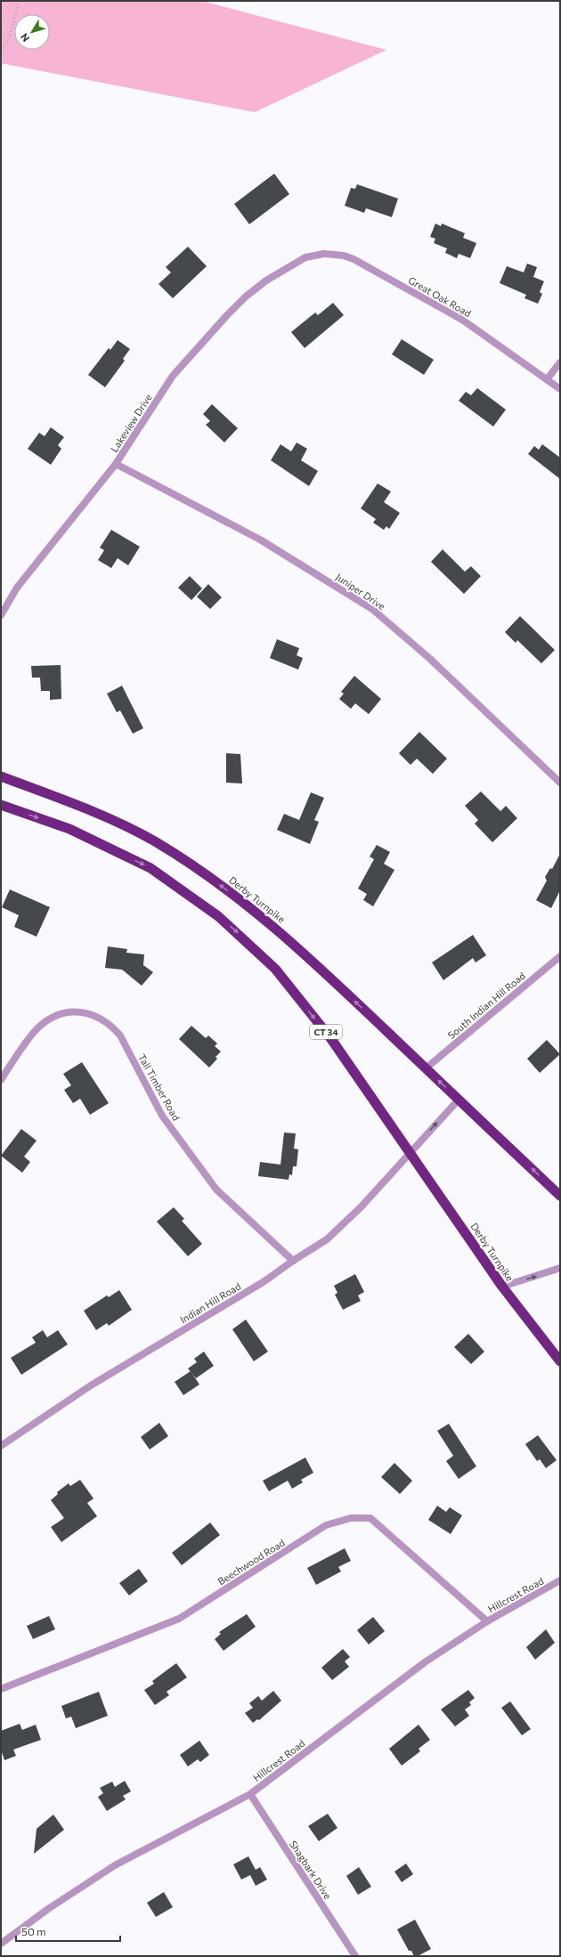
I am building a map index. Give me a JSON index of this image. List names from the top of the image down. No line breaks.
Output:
{"streets":{"highway":["Derby Turnpike","CT 34"],"street":["Great Oak Road","Lakeview Drive","Juniper Drive","South Indian Hill Road","Tall Timber Road","Indian Hill Road","Beechwood Road","Hillcrest Road","Shagbark Drive"]},"crossings":[["Great Oak Road","Lakeview Drive"],["Lakeview Drive","Juniper Drive"],["Derby Turnpike","South Indian Hill Road"],["Derby Turnpike","Indian Hill Road"],["Tall Timber Road","Indian Hill Road"],["Beechwood Road","Hillcrest Road"],["Hillcrest Road","Shagbark Drive"]],"scale_bar":"50 m","north":"bottom left"}
